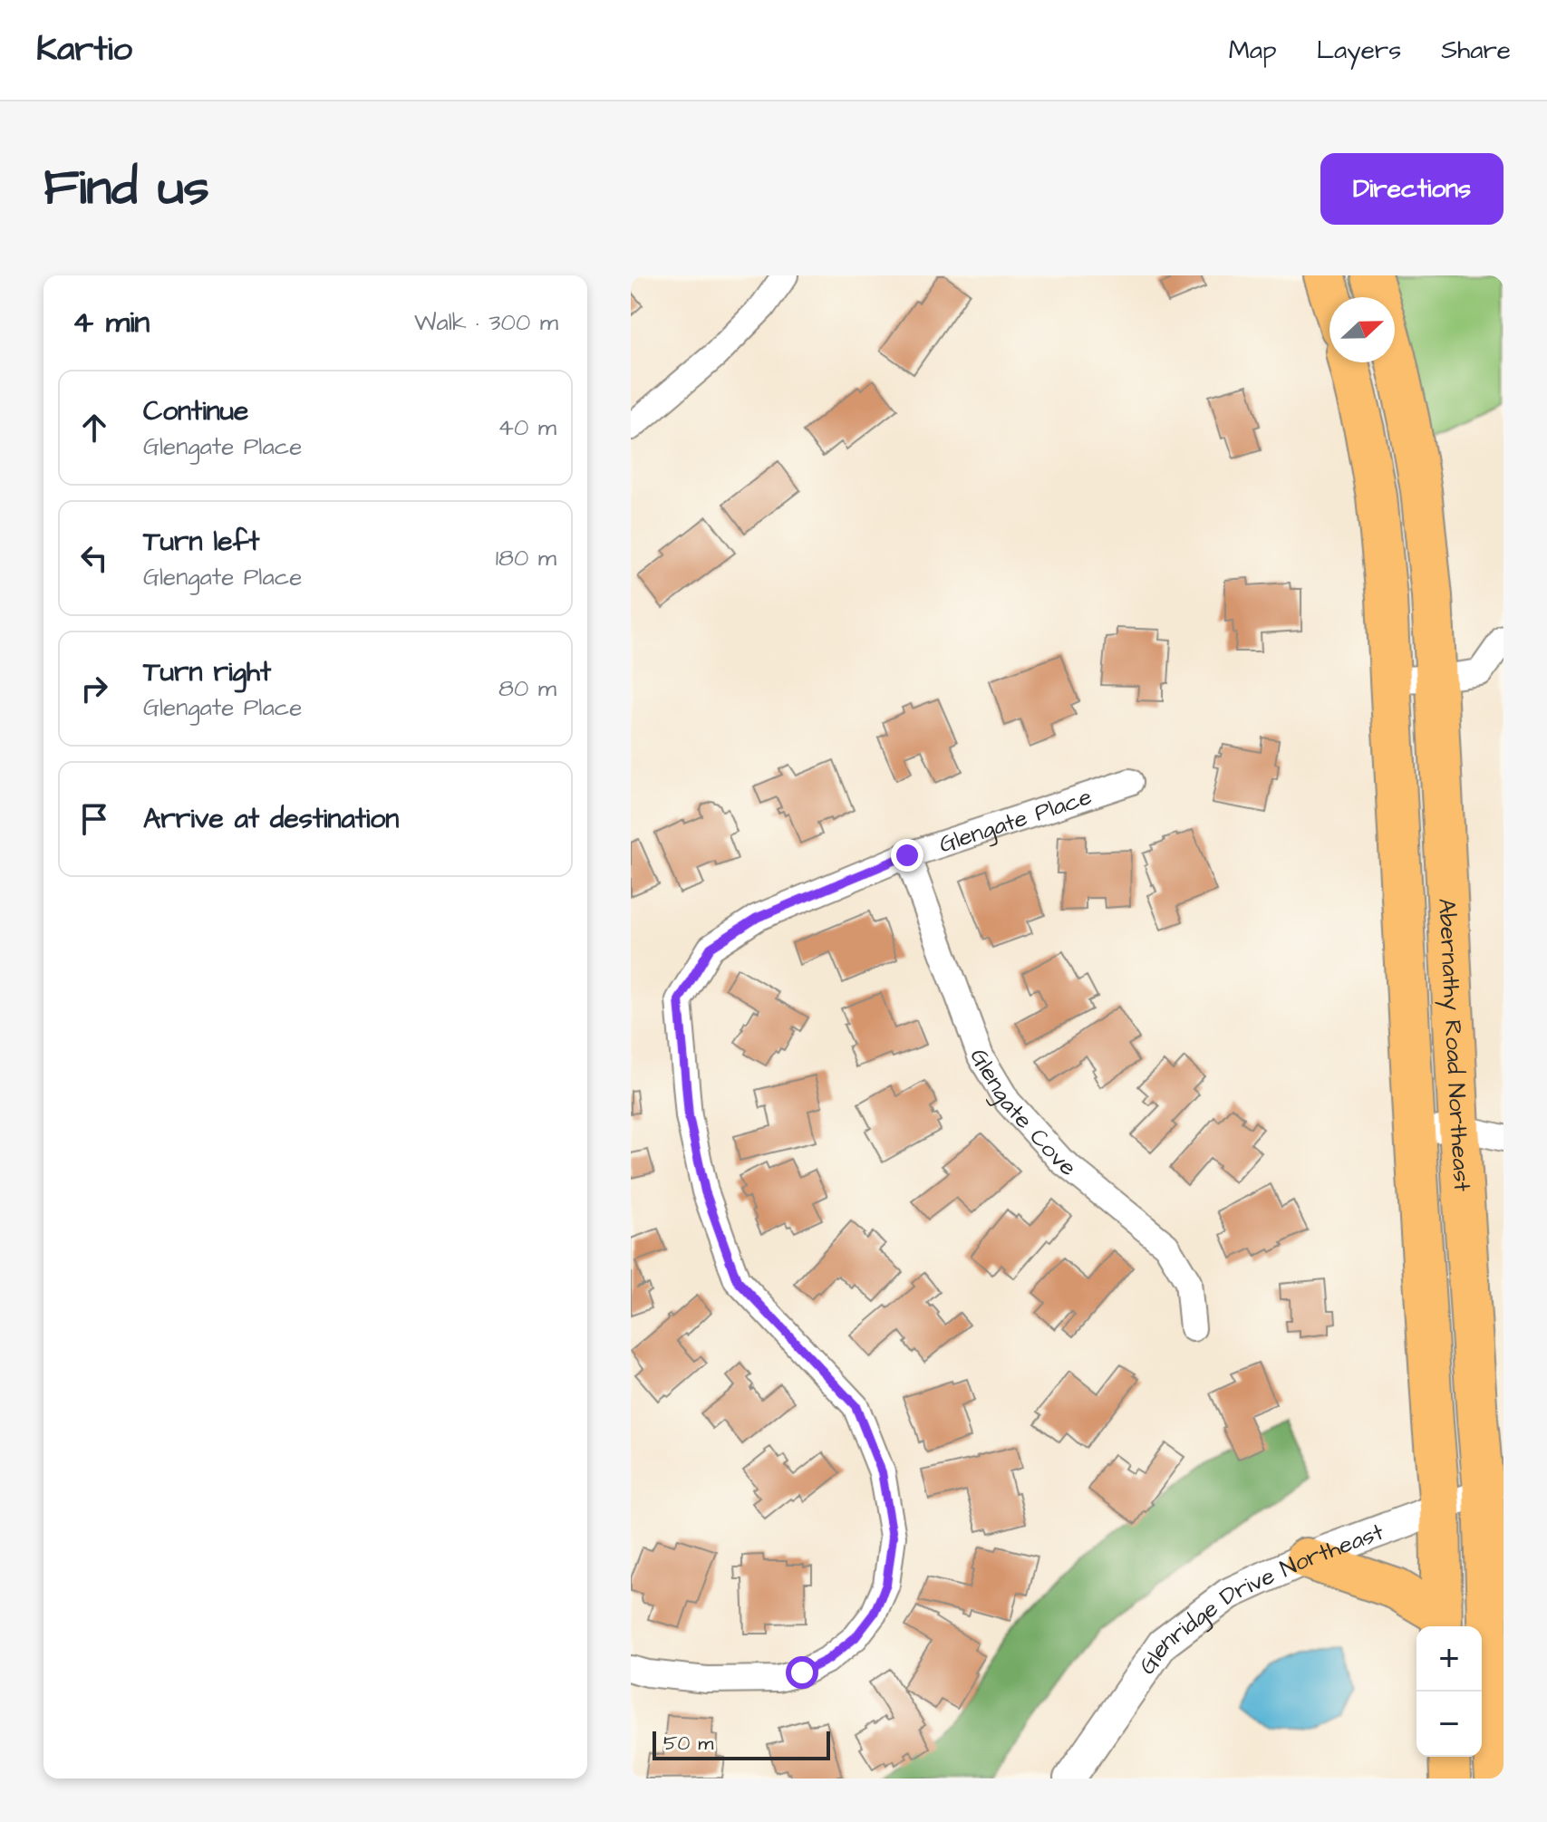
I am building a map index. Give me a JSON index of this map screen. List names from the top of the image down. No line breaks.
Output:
{"streets":{"main road":["Abernathy Road Northeast"],"street":["Glengate Place","Glengate Cove","Glenridge Drive Northeast"]},"crossings":[["Glengate Place","Glengate Cove"],["Abernathy Road Northeast","Glenridge Drive Northeast"]],"scale_bar":"50 m","north":"right","page":{"header":"Kartio","nav":["Map","Layers","Share"],"title":"Find us","buttons":"Directions","heading":["4 min","Walk · 300 m"],"list":[["Continue","Glengate Place","40 m"],["Turn left","Glengate Place","180 m"],["Turn right","Glengate Place","80 m"],"Arrive at destination"],"map_buttons":["+","−"],"scale":"50 m"}}
